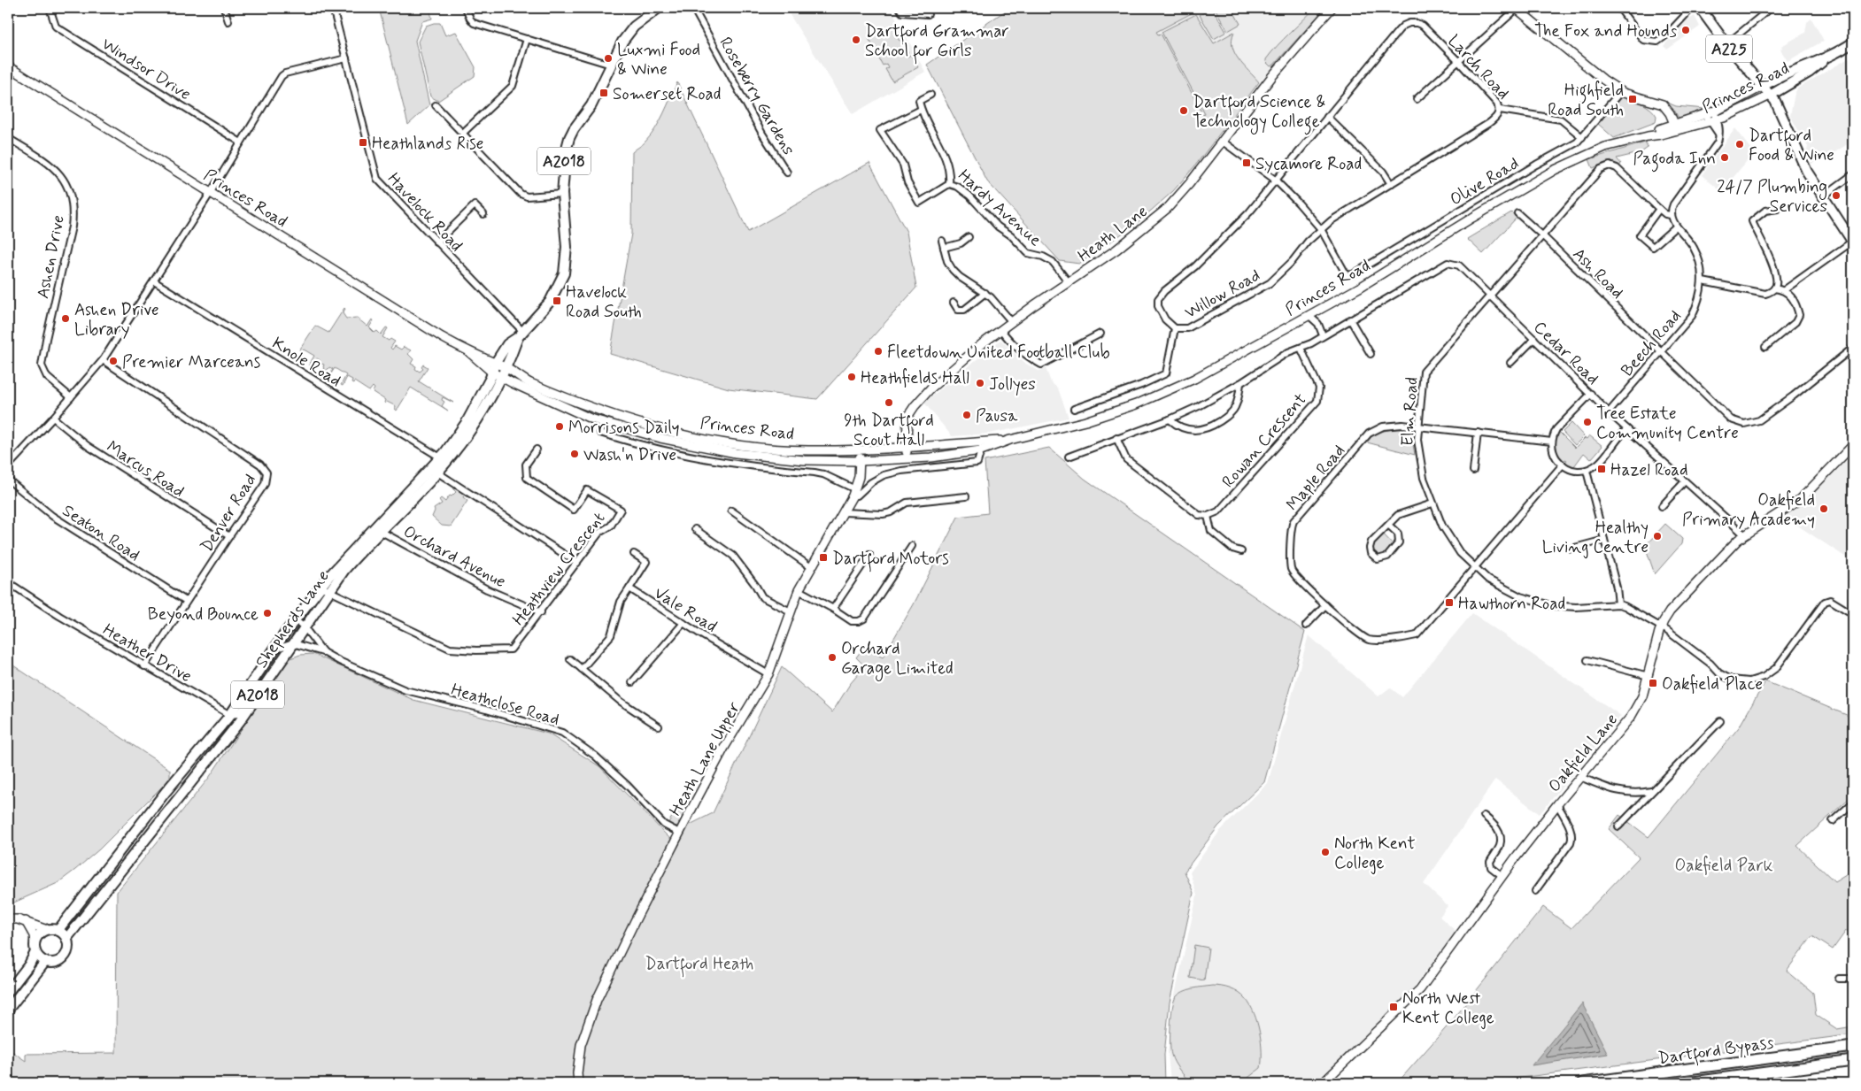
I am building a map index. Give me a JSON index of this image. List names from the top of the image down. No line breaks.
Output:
{"streets":{"highway":["Dartford Bypass"],"main road":["A225","Princes Road","A2018","Heath Lane","Shepherds Lane","Oakfield Lane","Heath Lane Upper"],"street":["Larch Road","Windsor Drive","Roseberry Gardens","Olive Road","Hardy Avenue","Havelock Road","Ashen Drive","Ash Road","Willow Road","Beech Road","Cedar Road","Knole Road","Elm Road","Rowan Crescent","Marcus Road","Maple Road","Denver Road","Seaton Road","Orchard Avenue","Heathview Crescent","Vale Road","Heather Drive","Heathclose Road"]},"crossings":[["A225","Princes Road"],["Larch Road","Olive Road"],["Larch Road","Willow Road"],["Princes Road","Heath Lane"],["Princes Road","Shepherds Lane"],["Princes Road","Heath Lane Upper"],["Olive Road","Willow Road"],["Hardy Avenue","Heath Lane"],["Havelock Road","Shepherds Lane"],["Ash Road","Beech Road"],["Ash Road","Elm Road"],["Beech Road","Cedar Road"],["Beech Road","Elm Road"],["Cedar Road","Elm Road"],["Cedar Road","Rowan Crescent"],["Cedar Road","Oakfield Lane"],["Knole Road","Shepherds Lane"],["Elm Road","Maple Road"],["Elm Road","Oakfield Lane"],["Marcus Road","Denver Road"],["Denver Road","Seaton Road"],["Denver Road","Heather Drive"],["Orchard Avenue","Heathview Crescent"],["Orchard Avenue","Shepherds Lane"],["Heathview Crescent","Shepherds Lane"],["Vale Road","Heath Lane Upper"],["Shepherds Lane","Heather Drive"],["Shepherds Lane","Heathclose Road"],["Heathclose Road","Heath Lane Upper"]],"parks":["Oakfield Park","Dartford Heath"],"places":{"other":["The Fox and Hounds","Dartford Grammar School for Girls","Luxmi Food & Wine","Dartford Science & Technology College","Dartford Food & Wine","Pagoda Inn","24/7 Plumbing Services","Ashen Drive Library","Fleetdown United Football Club","Premier Marceans","Heathfields Hall","Jollyes","9th Dartford Scout Hall","Pausa","Tree Estate Community Centre","Morrisons Daily","Wash'n Drive","Oakfield Primary Academy","Healthy Living Centre","Beyond Bounce","Orchard Garage Limited","North Kent College"],"transit":["Somerset Road","Highfield Road South","Heathlands Rise","Sycamore Road","Havelock Road South","Hazel Road","Dartford Motors","Hawthorn Road","Oakfield Place","North West Kent College"]}}
